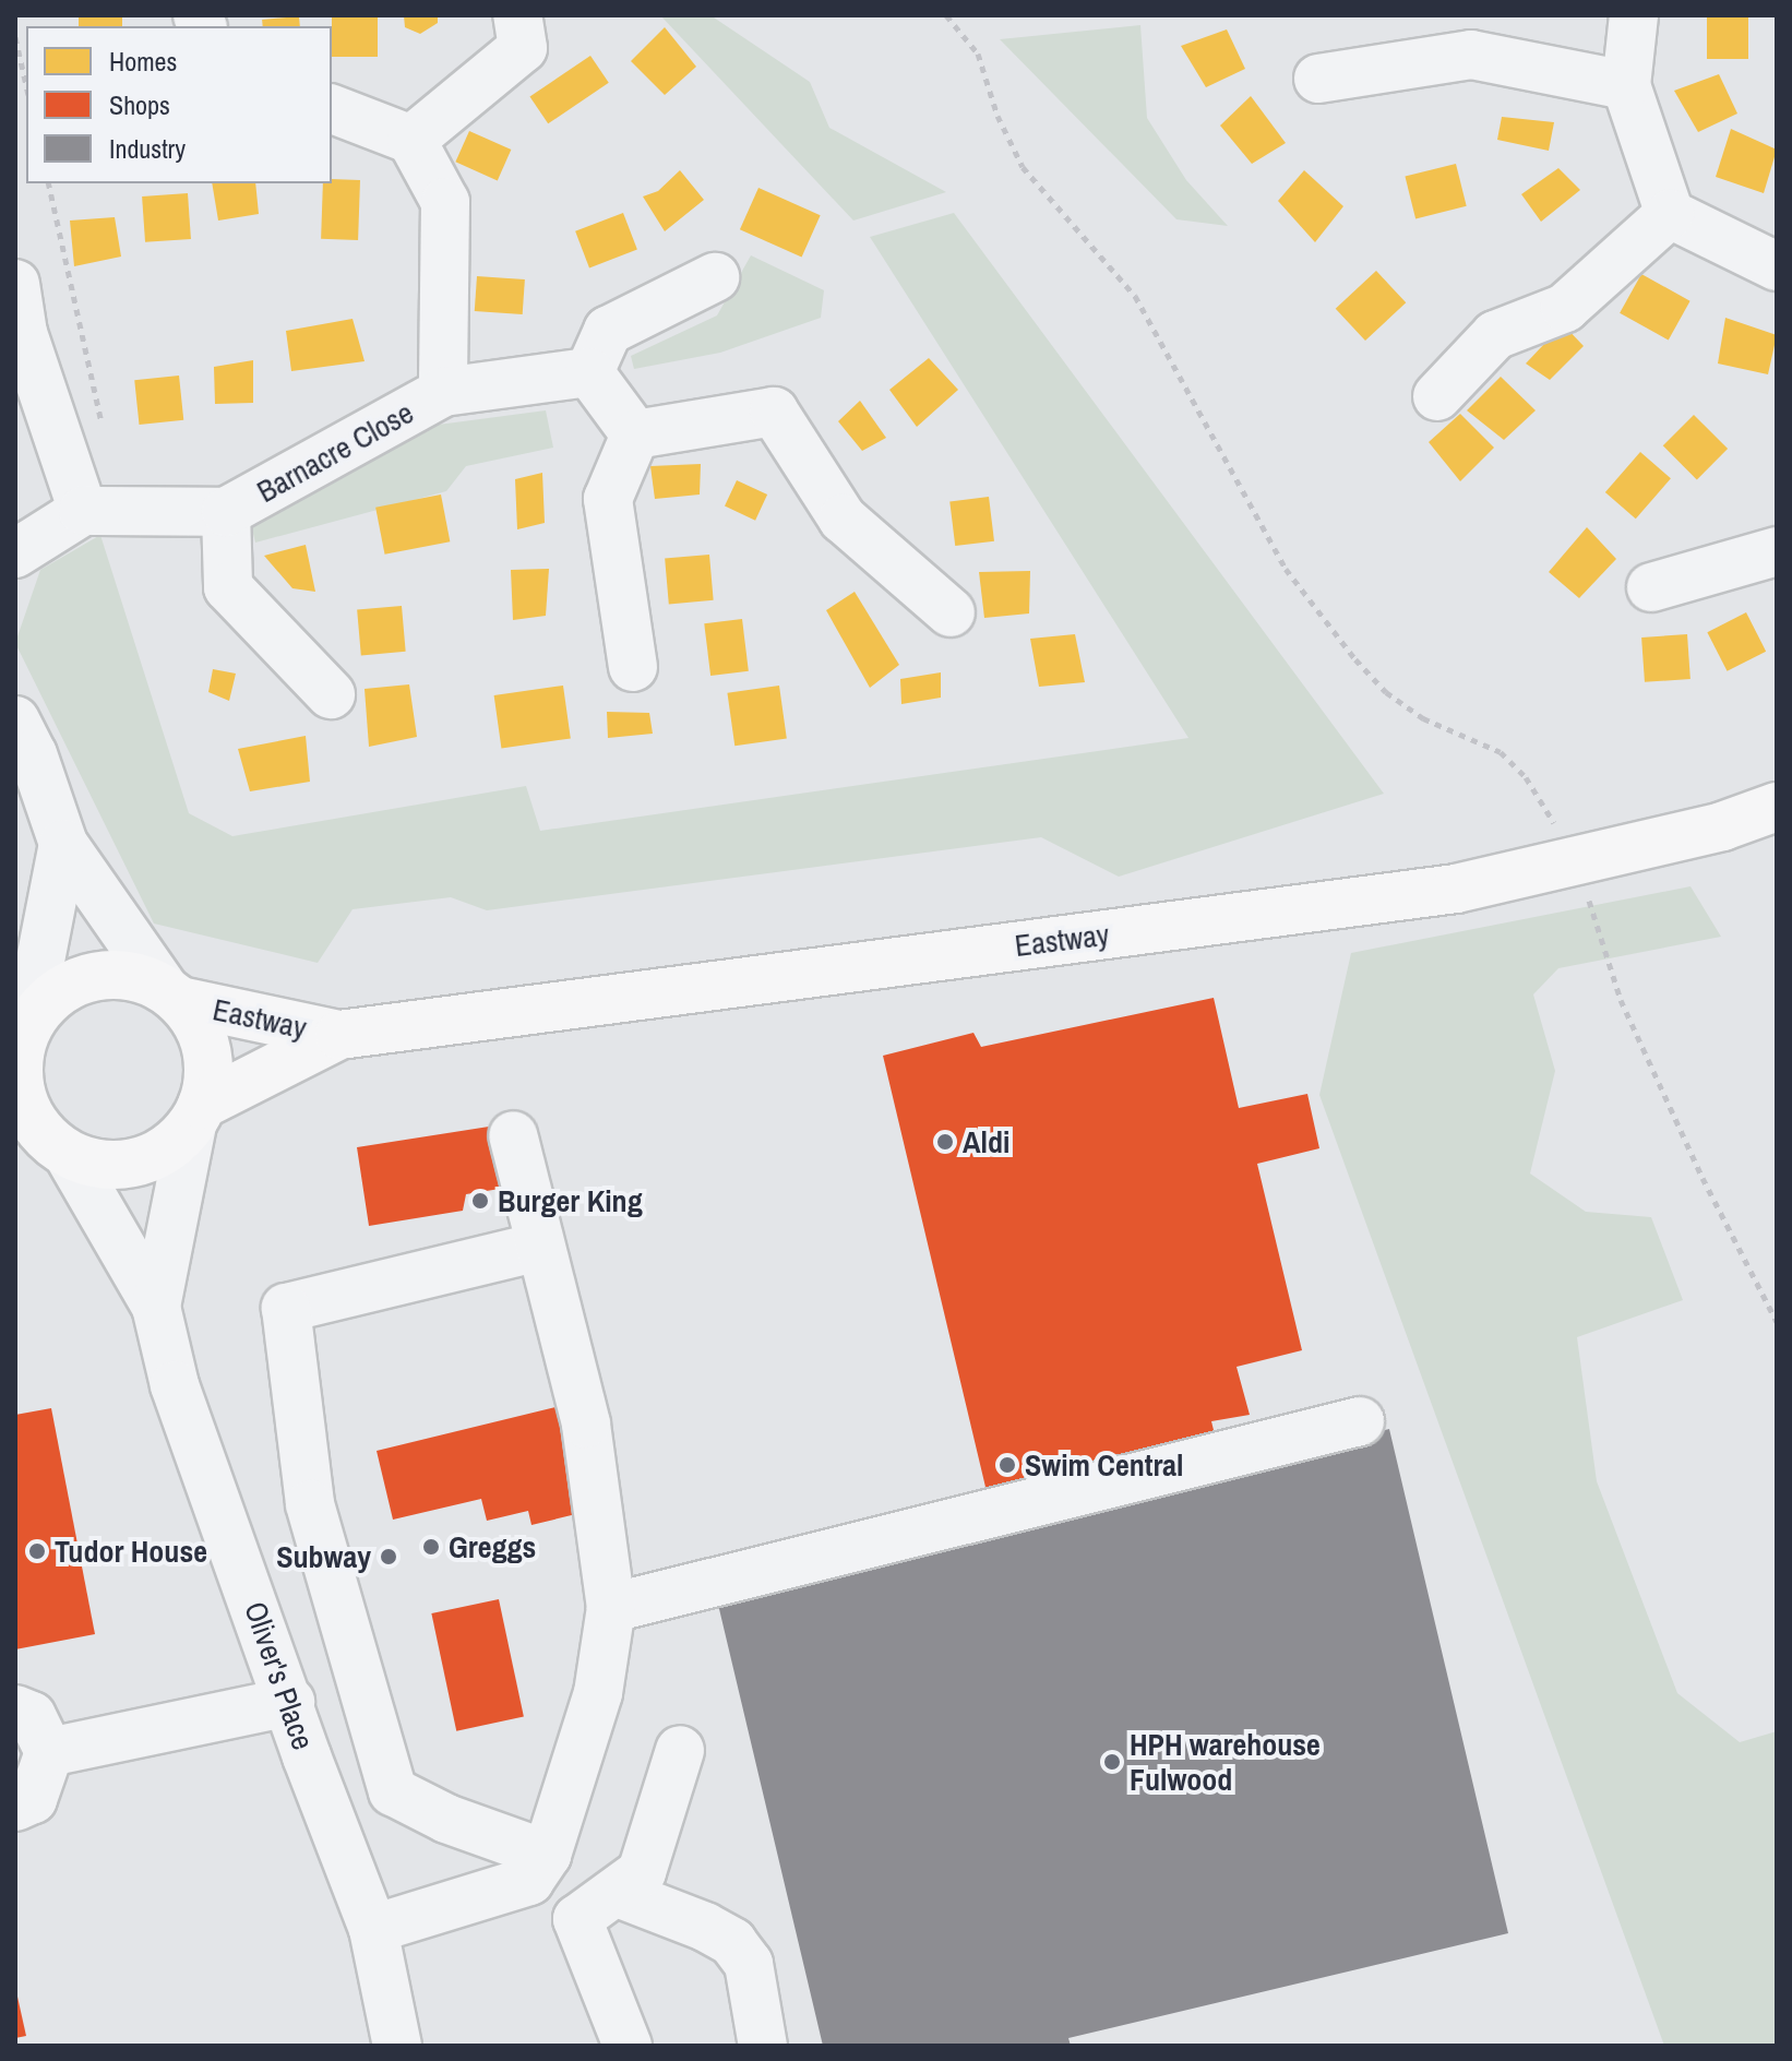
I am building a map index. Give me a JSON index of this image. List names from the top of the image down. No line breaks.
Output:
{"streets":{"main road":["Eastway"],"street":["Barnacre Close","Oliver's Place"]},"crossings":[["Eastway","Oliver's Place"]],"places":["Aldi","Burger King","Swim Central","Greggs","Tudor House","Subway","HPH warehouse Fulwood"],"legend":["Homes","Shops","Industry"]}
